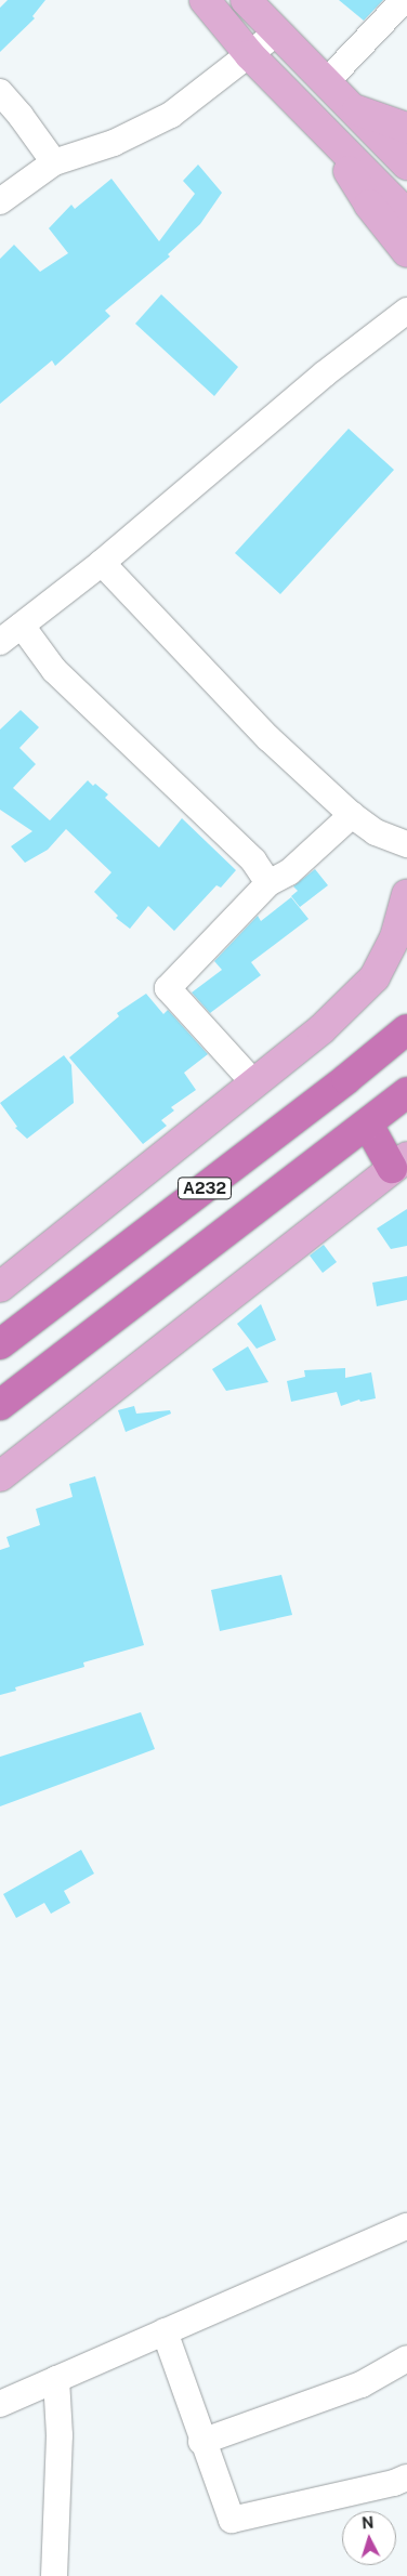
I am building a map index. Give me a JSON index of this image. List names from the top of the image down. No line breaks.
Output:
{"streets":{"highway":["A232"]},"north":"top"}
